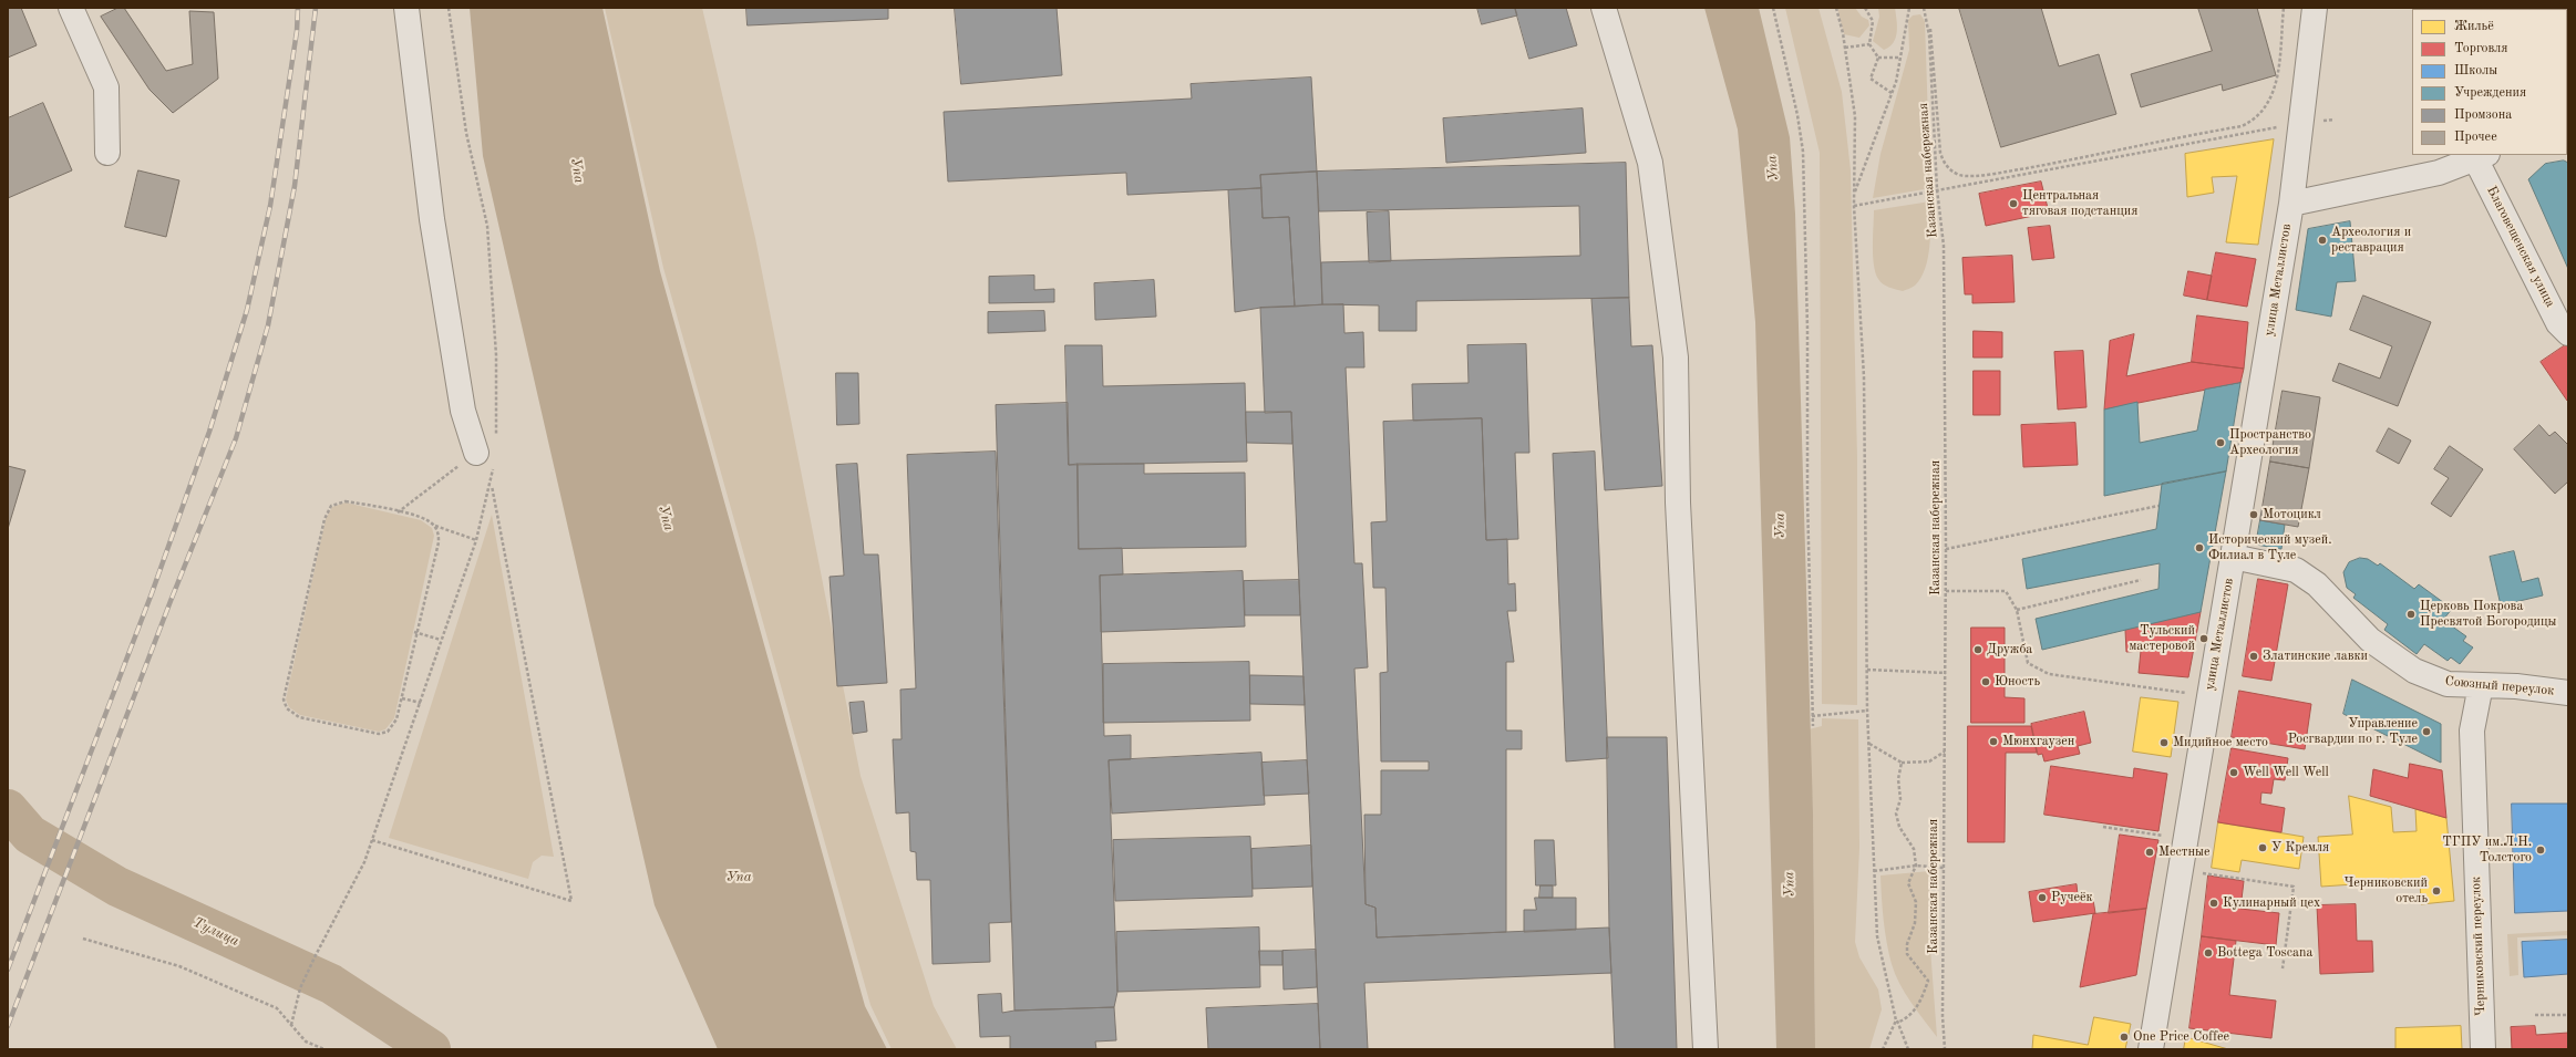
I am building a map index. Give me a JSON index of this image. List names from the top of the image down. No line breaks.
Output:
{"streets":{"street":["Благовещенская улица","улица Металлистов","Союзный переулок","Черниковский переулок"],"path":["Казанская набережная"]},"crossings":[["улица Металлистов","Союзный переулок"],["Союзный переулок","Черниковский переулок"]],"water":["Упа","Тулица"],"places":["Центральная тяговая подстанция","Археология и реставрация","Пространство Археология","Мотоцикл","Исторический музей. Филиал в Туле","Церковь Покрова Пресвятой Богородицы","Тульский мастеровой","Дружба","Златинские лавки","Юность","Управление Росгвардии по г. Туле","Мюнхгаузен","Мидийное место","Well Well Well","У Кремля","ТГПУ им.Л.Н. Толстого","Местные","Черниковский отель","Ручеёк","Кулинарный цех","Bottega Toscana","One Price Coffee"],"legend":["Жильё","Торговля","Школы","Учреждения","Промзона","Прочее"]}
